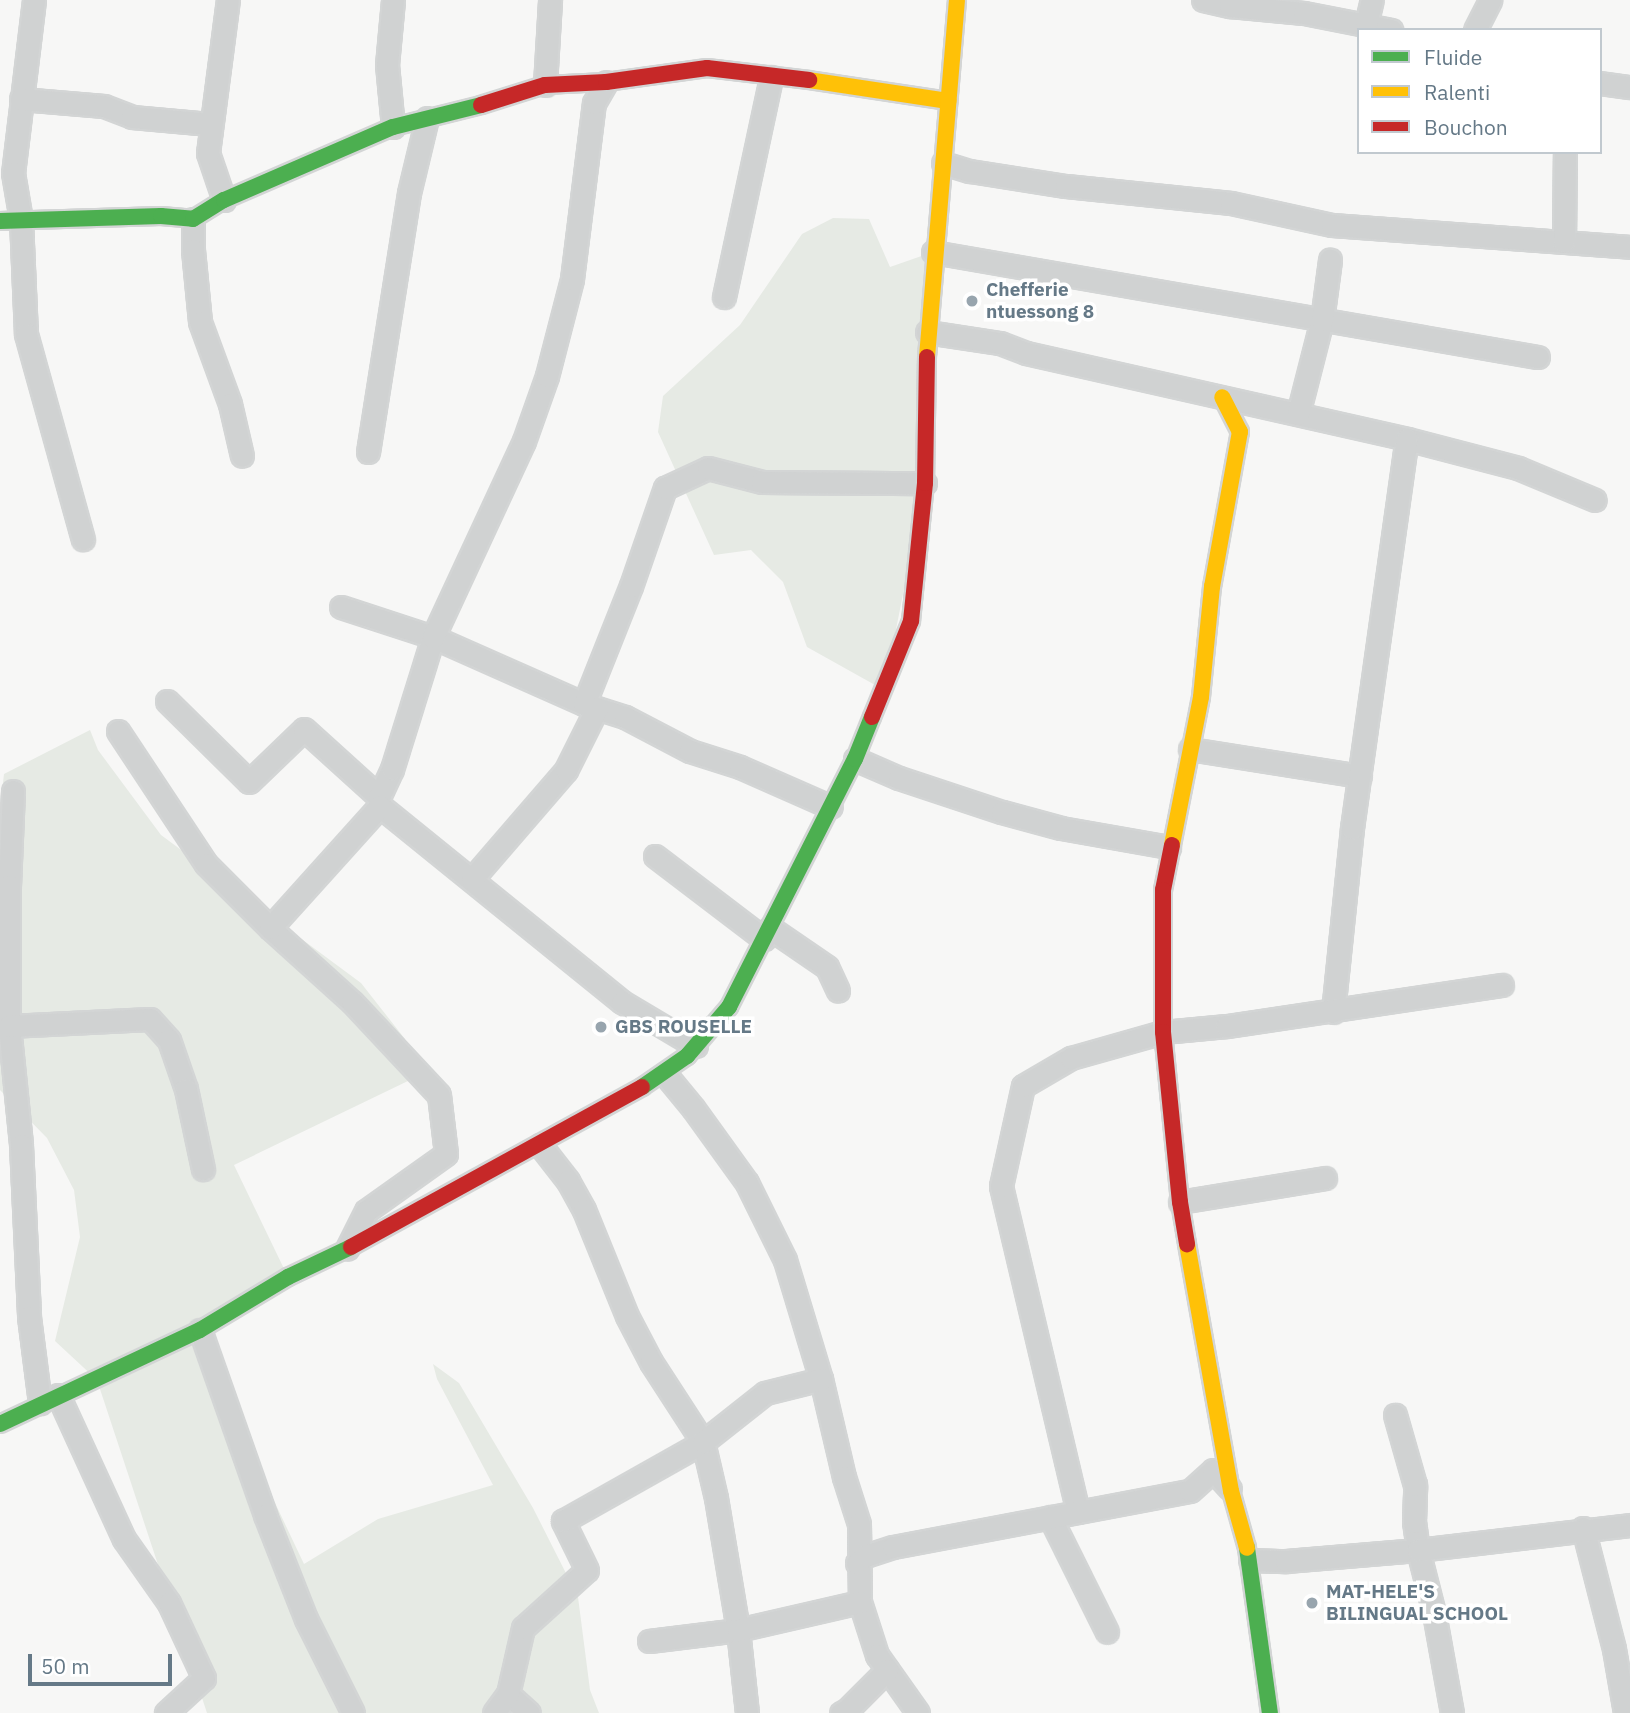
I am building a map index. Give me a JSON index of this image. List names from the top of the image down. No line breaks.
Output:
{"places":["Chefferie ntuessong 8","GBS ROUSELLE","MAT-HELE'S BILINGUAL SCHOOL"],"legend":["Fluide","Ralenti","Bouchon"],"scale_bar":"50 m"}
